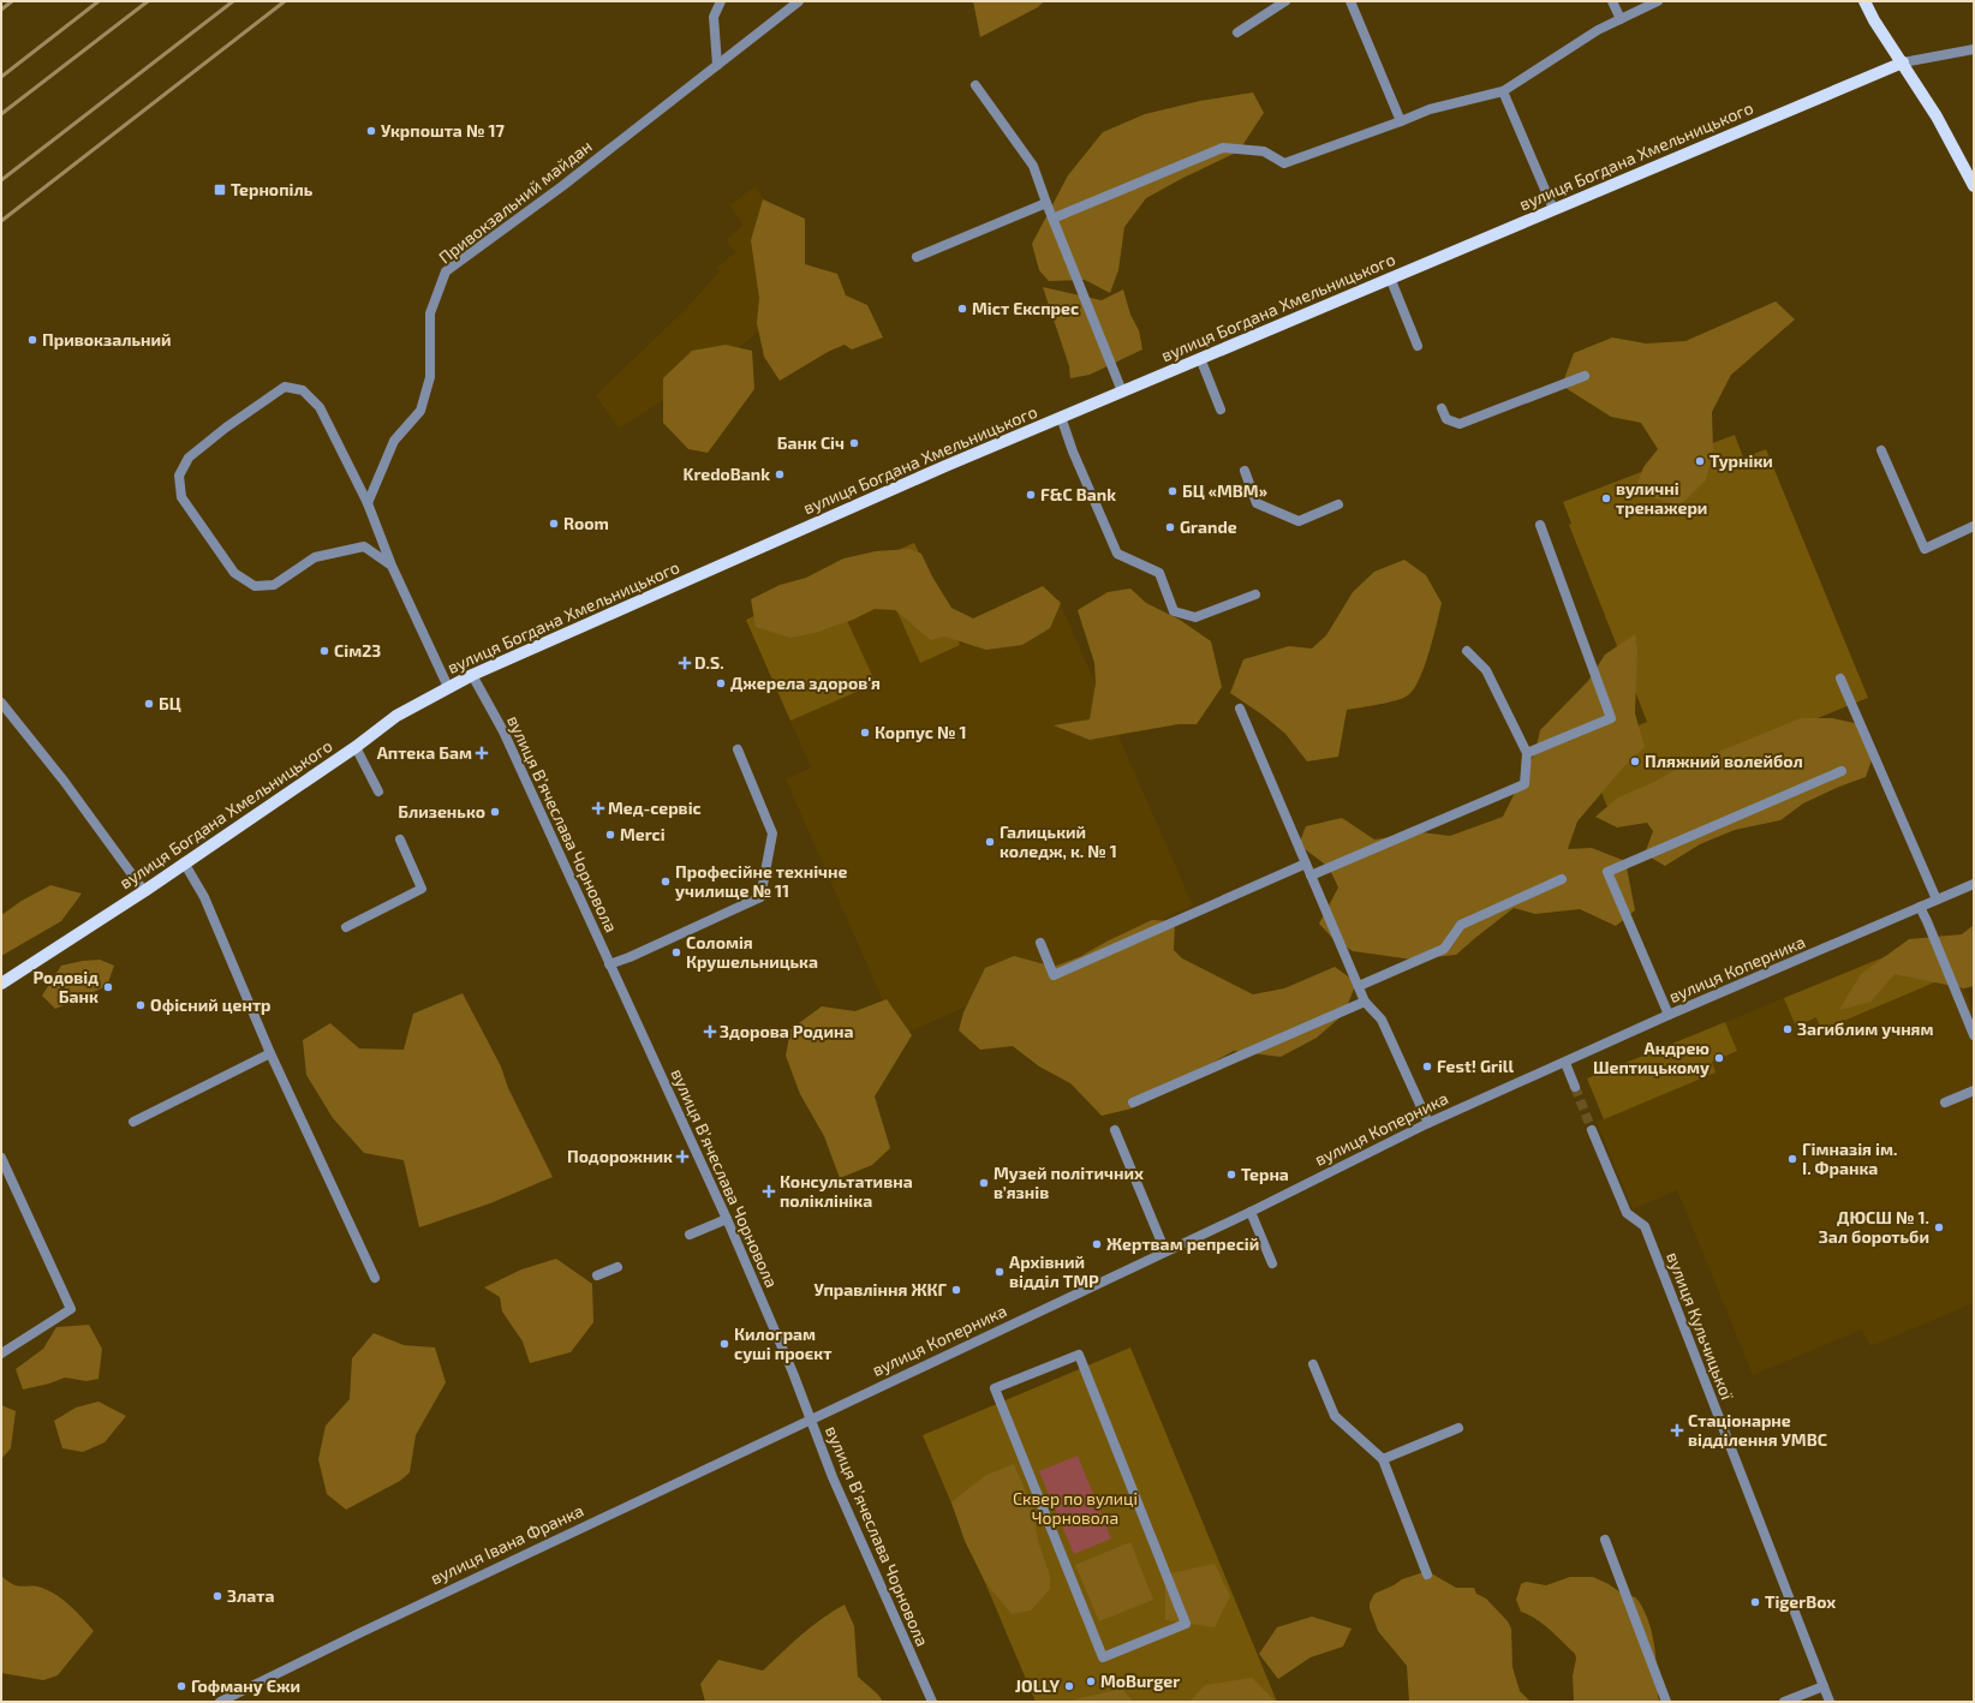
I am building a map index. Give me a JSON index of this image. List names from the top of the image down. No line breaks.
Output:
{"streets":{"main road":["вулиця Богдана Хмельницького"],"street":["Привокзальний майдан","вулиця Вʼячеслава Чорновола","вулиця Коперника","вулиця Кульчицької","вулиця Івана Франка"]},"crossings":[["вулиця Богдана Хмельницького","вулиця Вʼячеслава Чорновола"],["вулиця Вʼячеслава Чорновола","вулиця Коперника"],["вулиця Вʼячеслава Чорновола","вулиця Івана Франка"],["вулиця Коперника","вулиця Івана Франка"]],"parks":["Сквер по вулиці Чорновола"],"places":{"other":["Укрпошта № 17","Міст Експрес","Привокзальний","Банк Січ","Турніки","KredoBank","БЦ «МВМ»","F&C Bank","вуличні тренажери","Room","Grande","Сім23","Джерела здоров'я","БЦ","Корпус № 1","Пляжний волейбол","Близенько","Merci","Галицький коледж, к. № 1","Професійне технічне училище № 11","Соломія Крушельницька","Родовід Банк","Офісний центр","Загиблим учням","Андрею Шептицькому","Fest! Grill","Гімназія ім. І. Франка","Терна","Музей політичних в’язнів","ДЮСШ № 1. Зал боротьби","Жертвам репресій","Архівний відділ ТМР","Управління ЖКГ","Килограм суші проєкт","Злата","TigerBox","MoBurger","Гофману Єжи","JOLLY"],"transit":["Тернопіль"],"health":["D.S.","Аптека Бам","Мед-сервіс","Здорова Родина","Подорожник","Консультативна поліклініка","Стаціонарне відділення УМВС"]}}
